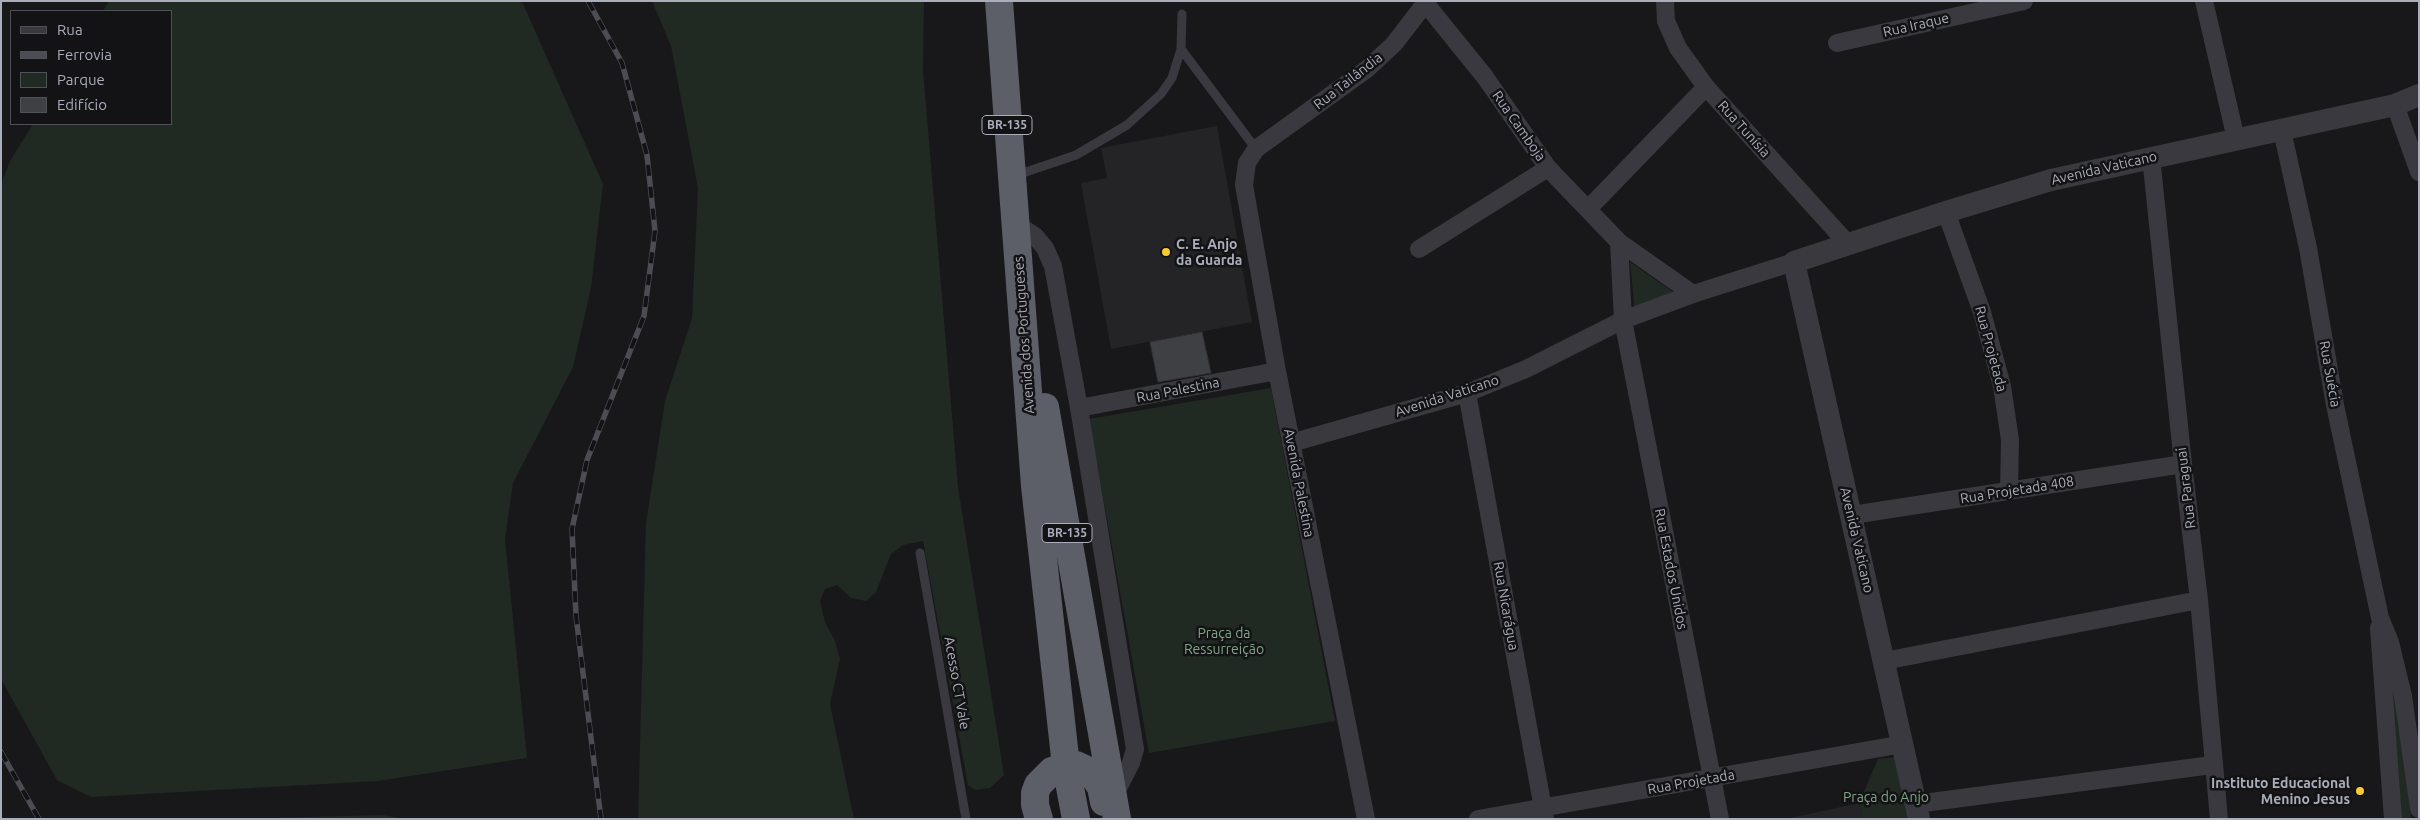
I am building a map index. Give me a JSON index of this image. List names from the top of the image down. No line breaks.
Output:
{"streets":{"highway":["BR-135","Avenida dos Portugueses"],"street":["Rua Iraque","Rua Tailândia","Rua Camboja","Rua Tunísia","Avenida Vaticano","Rua Projetada","Rua Suécia","Rua Palestina","Avenida Palestina","Rua Paraguai","Rua Projetada 408","Rua Estados Unidos","Rua Nicarágua"],"lane":["Acesso CT Vale"]},"crossings":[["Rua Tailândia","Rua Camboja"],["Rua Tailândia","Avenida Palestina"],["BR-135","Avenida dos Portugueses"],["Rua Camboja","Avenida Vaticano"],["Rua Tunísia","Avenida Vaticano"],["Avenida Vaticano","Rua Projetada"],["Avenida Vaticano","Rua Suécia"],["Avenida Vaticano","Avenida Palestina"],["Avenida Vaticano","Rua Paraguai"],["Avenida Vaticano","Rua Projetada 408"],["Avenida Vaticano","Rua Estados Unidos"],["Avenida Vaticano","Rua Nicarágua"],["Rua Projetada","Rua Projetada 408"],["Rua Projetada","Rua Estados Unidos"],["Rua Projetada","Rua Nicarágua"],["Rua Palestina","Avenida Palestina"],["Rua Paraguai","Rua Projetada 408"]],"parks":["Praça da Ressurreição","Praça do Anjo"],"places":["C. E. Anjo da Guarda","Instituto Educacional Menino Jesus"],"legend":["Rua","Ferrovia","Parque","Edifício"]}
